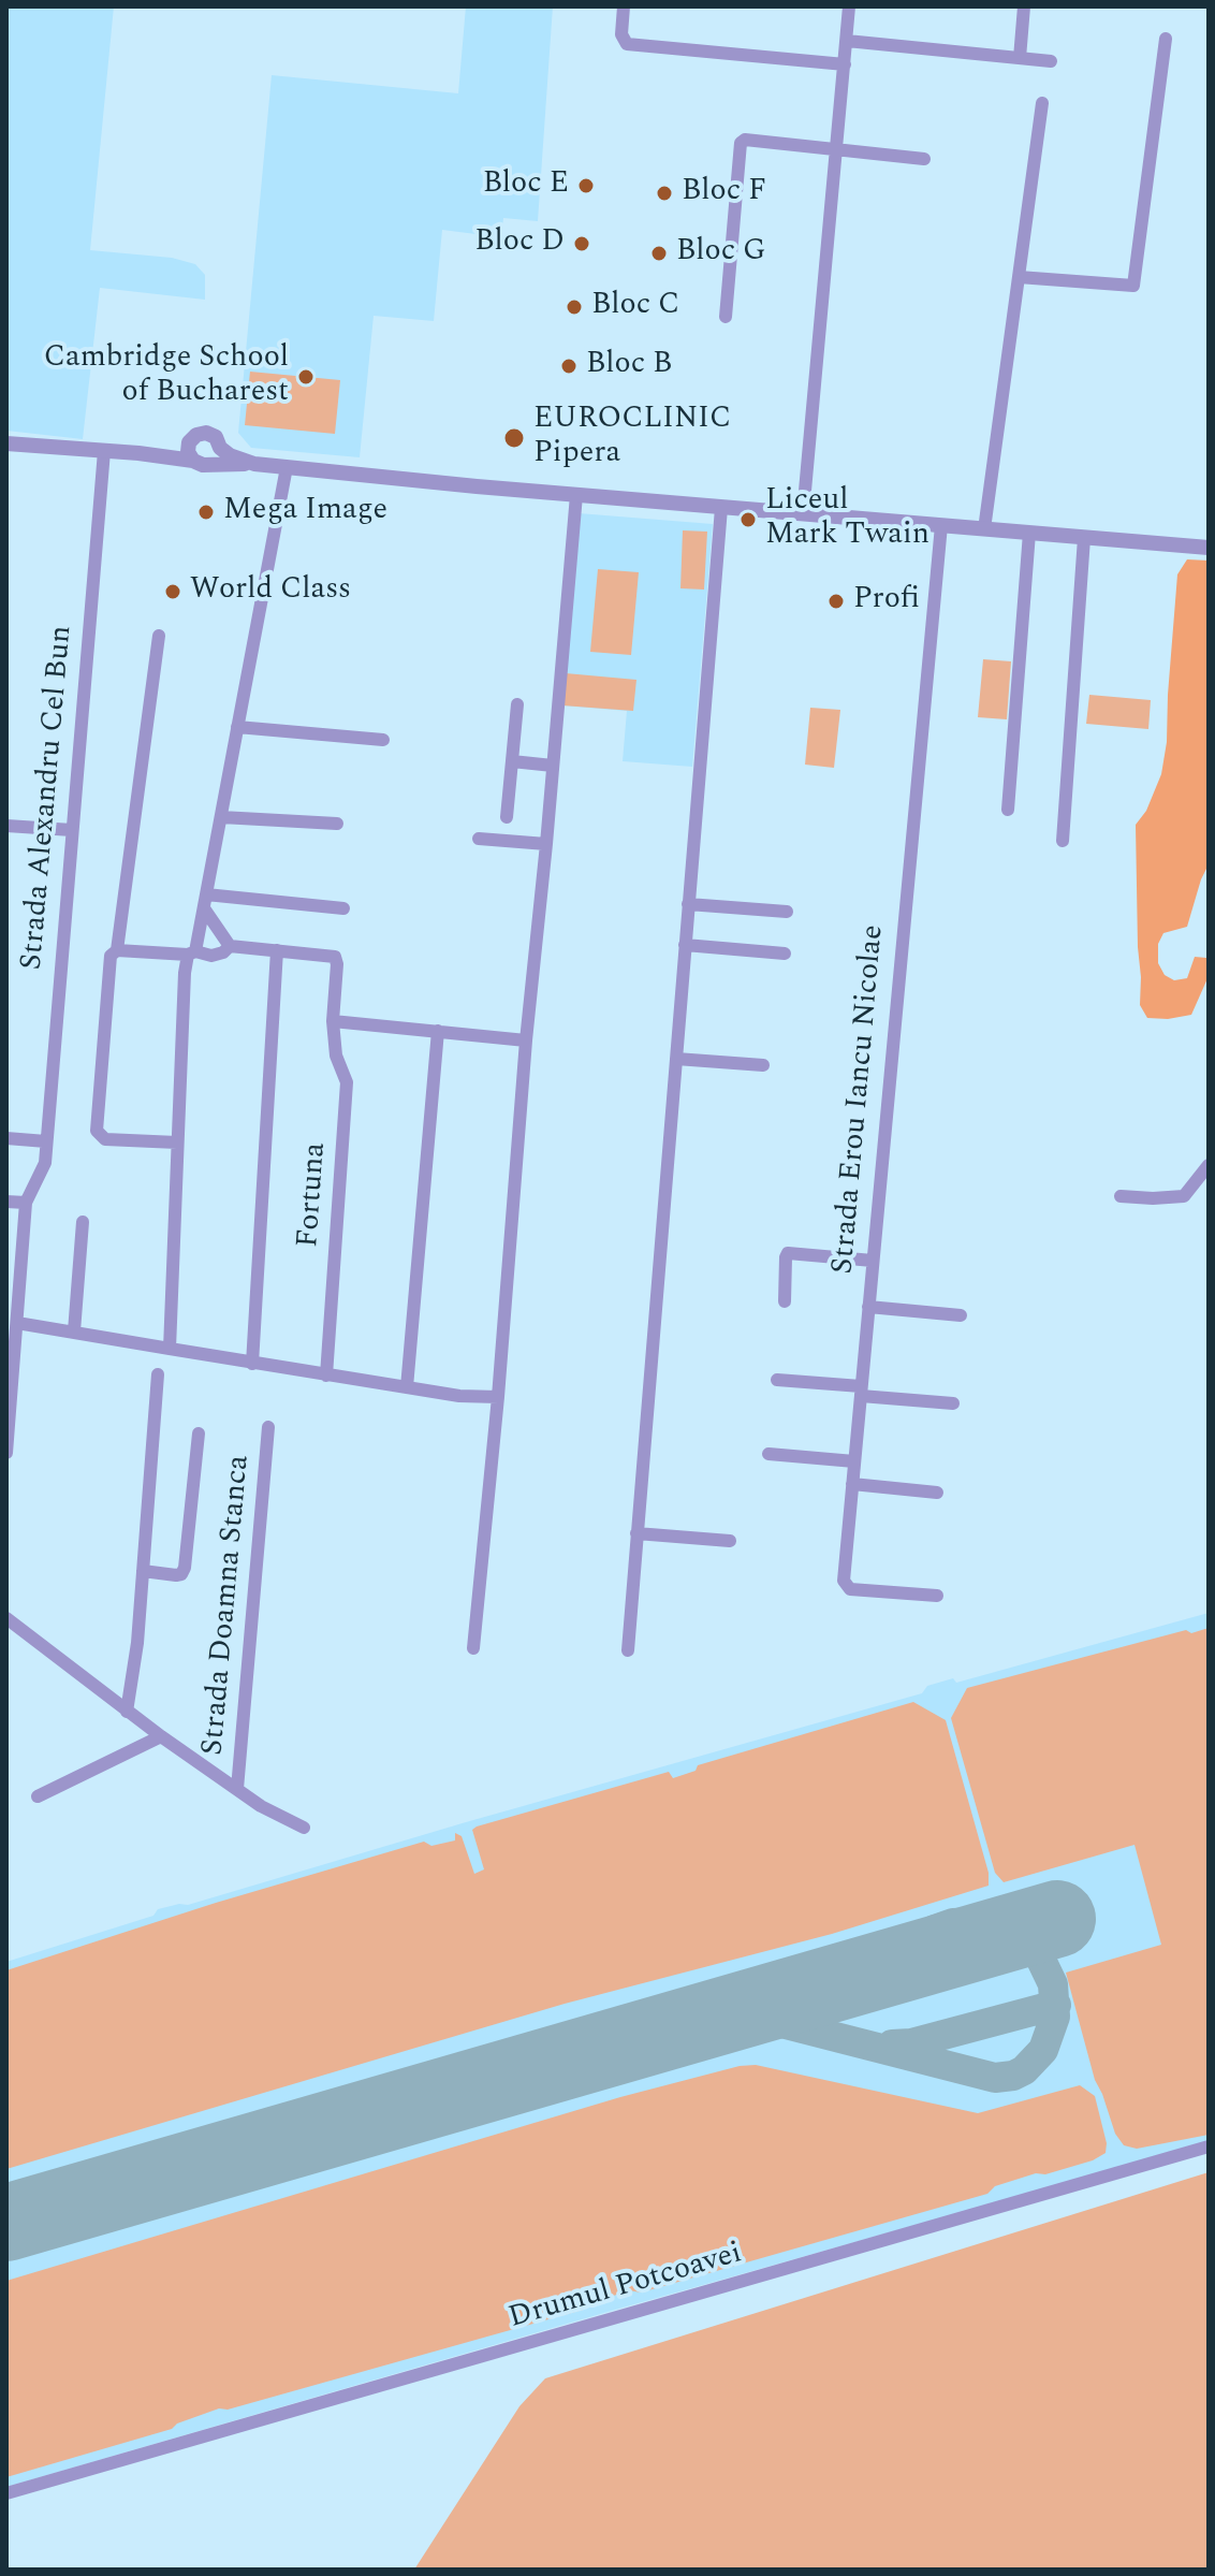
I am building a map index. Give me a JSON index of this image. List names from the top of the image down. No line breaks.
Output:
{"streets":{"street":["Strada Alexandru Cel Bun","Strada Erou Iancu Nicolae","Fortuna","Strada Doamna Stanca","Drumul Potcoavei"]},"places":["Bloc E","Bloc F","Bloc D","Bloc G","Bloc C","Bloc B","Cambridge School of Bucharest","EUROCLINIC Pipera","Mega Image","Liceul Mark Twain","World Class","Profi"]}
